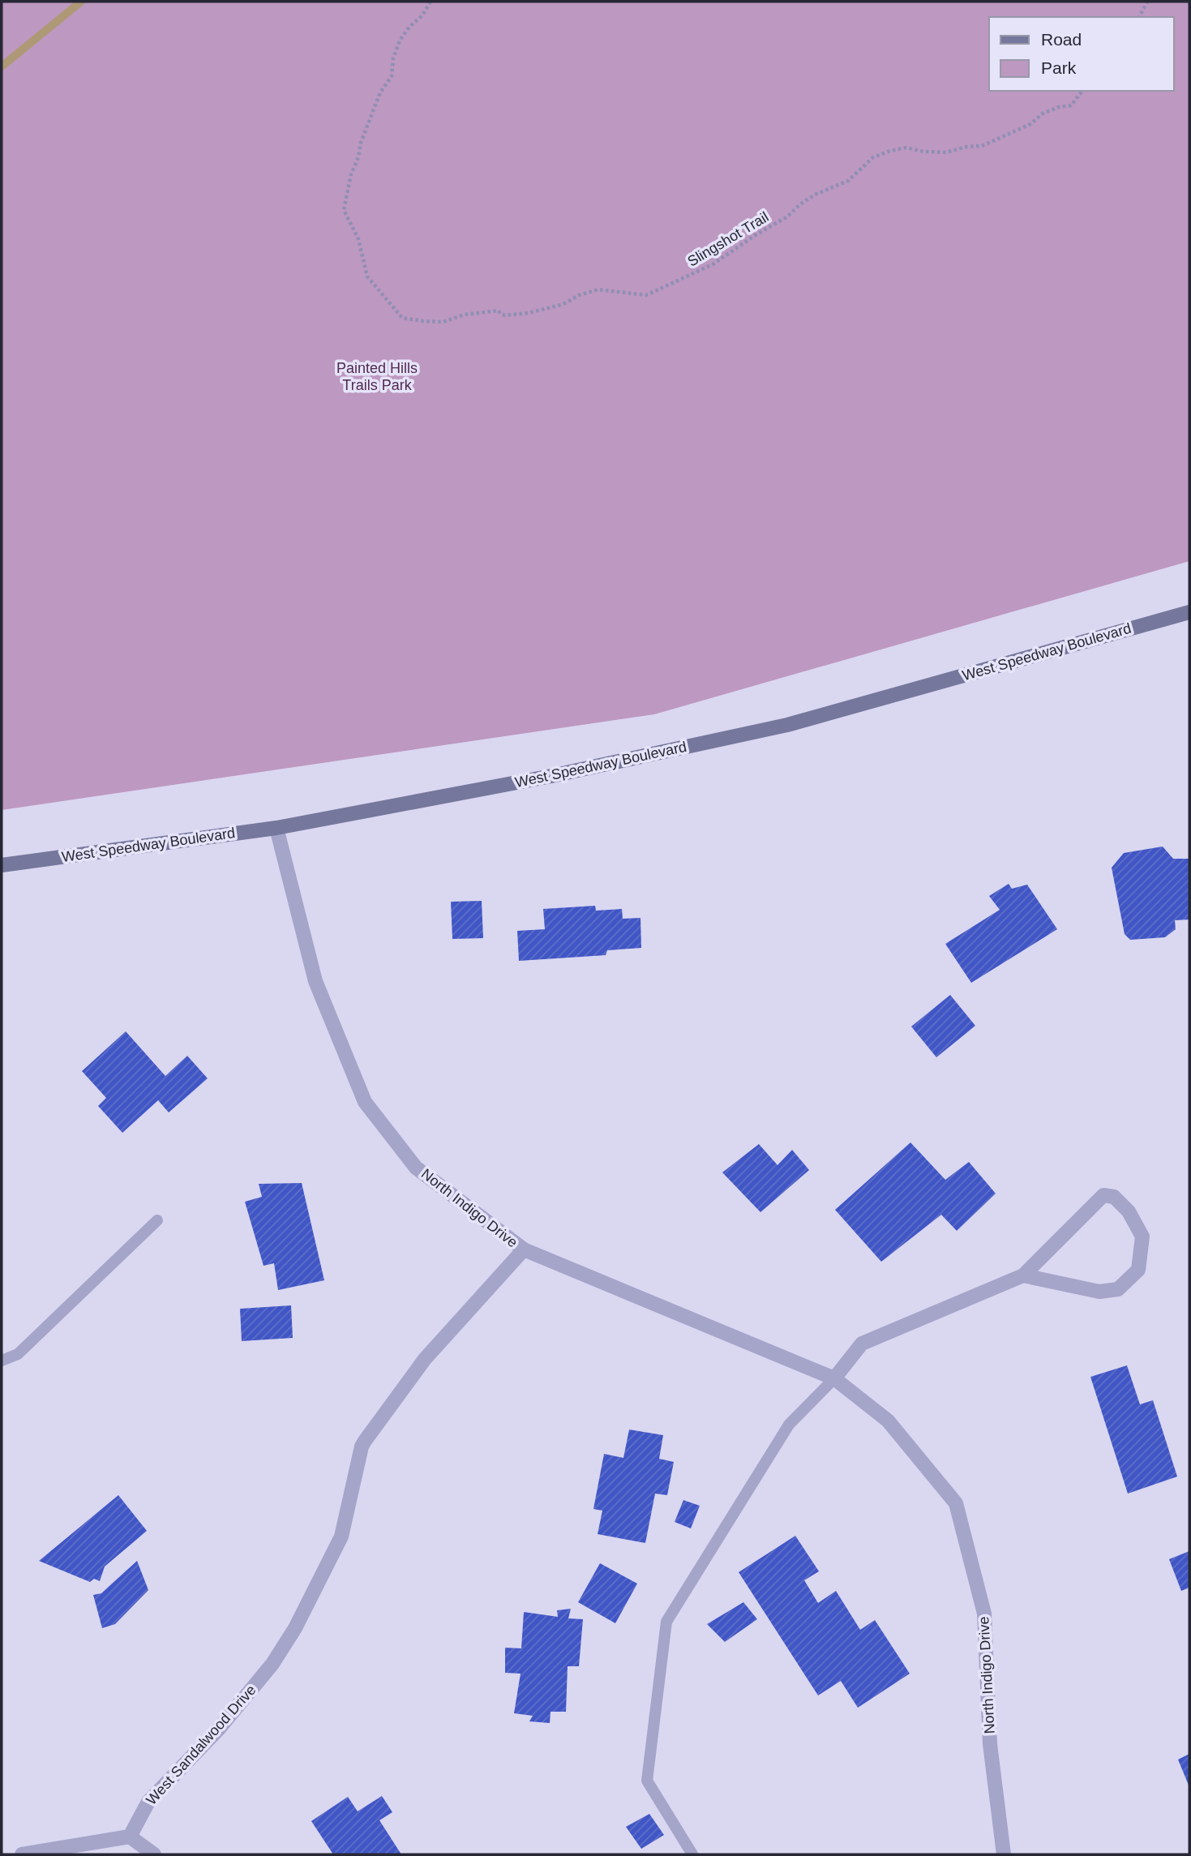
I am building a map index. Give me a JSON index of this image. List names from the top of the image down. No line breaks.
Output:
{"streets":{"main road":["West Speedway Boulevard"],"street":["North Indigo Drive","West Sandalwood Drive"],"path":["Slingshot Trail"]},"crossings":[["West Speedway Boulevard","North Indigo Drive"],["North Indigo Drive","West Sandalwood Drive"]],"parks":["Painted Hills Trails Park"],"legend":["Road","Park"]}
